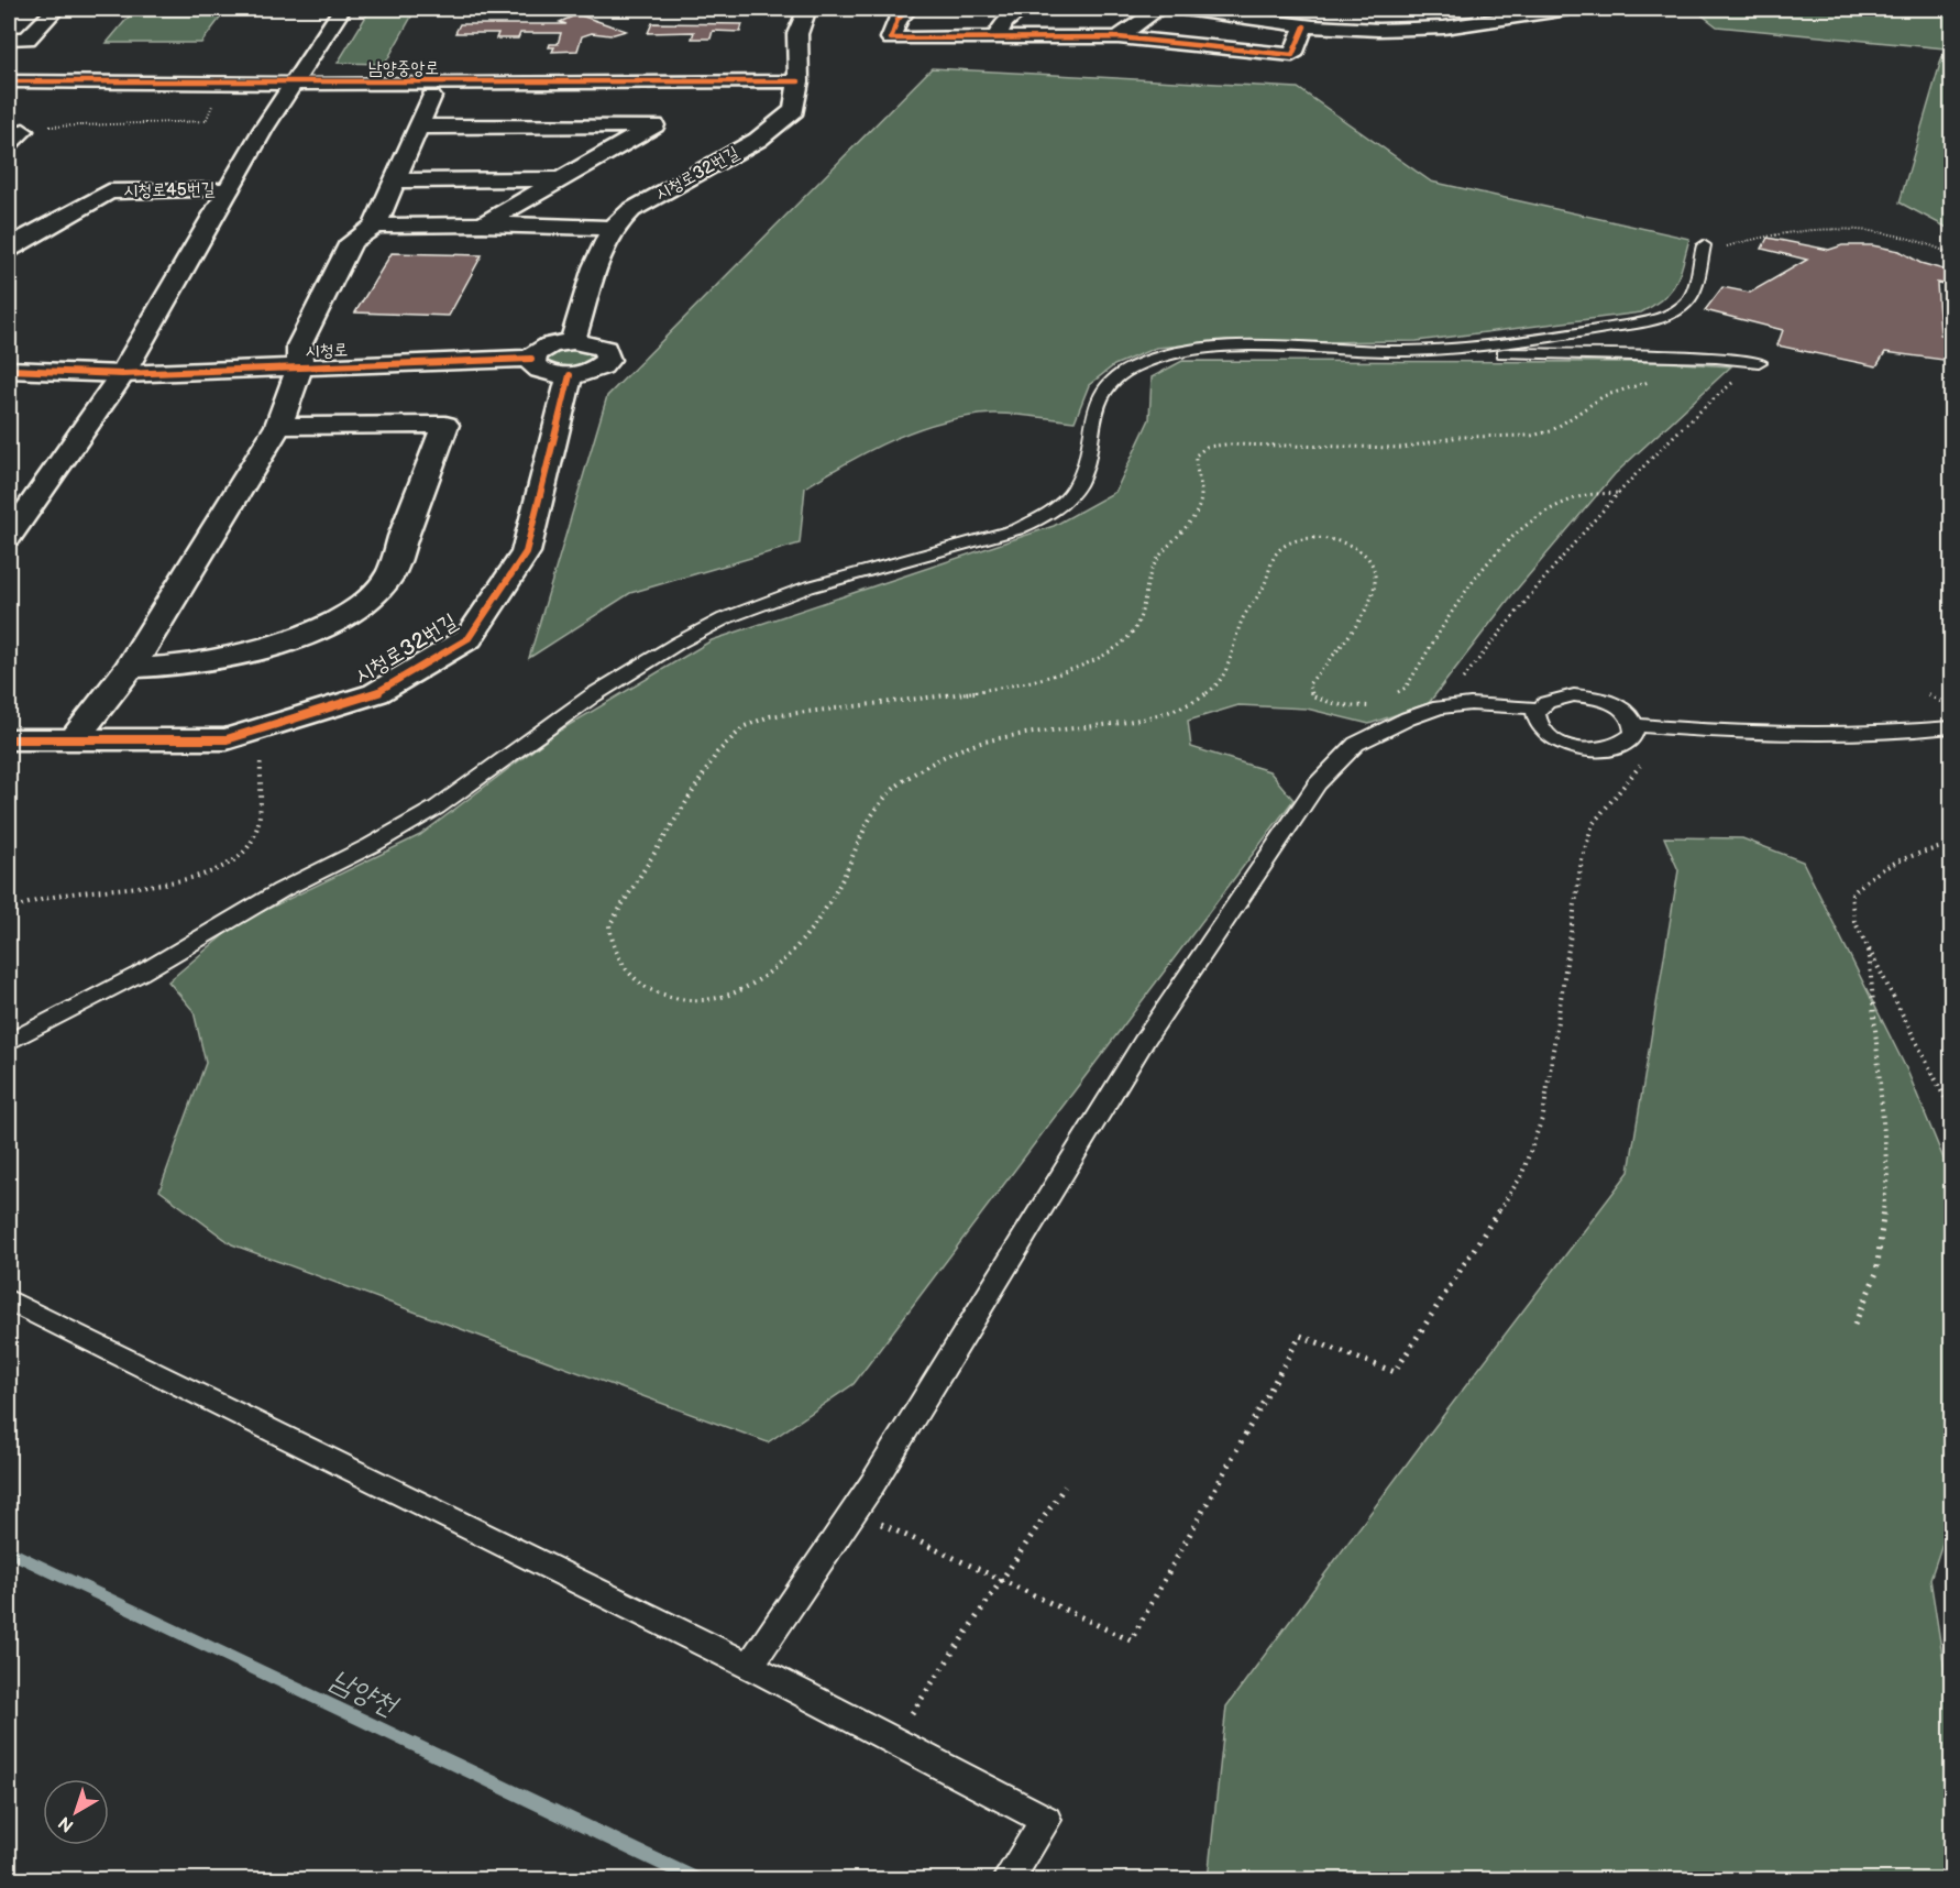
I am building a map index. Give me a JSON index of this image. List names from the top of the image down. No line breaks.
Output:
{"streets":{"street":["남양중앙로","시청로32번길","시청로45번길","시청로"]},"crossings":[["남양중앙로","시청로32번길"]],"water":["남양천"],"north":"bottom left"}
